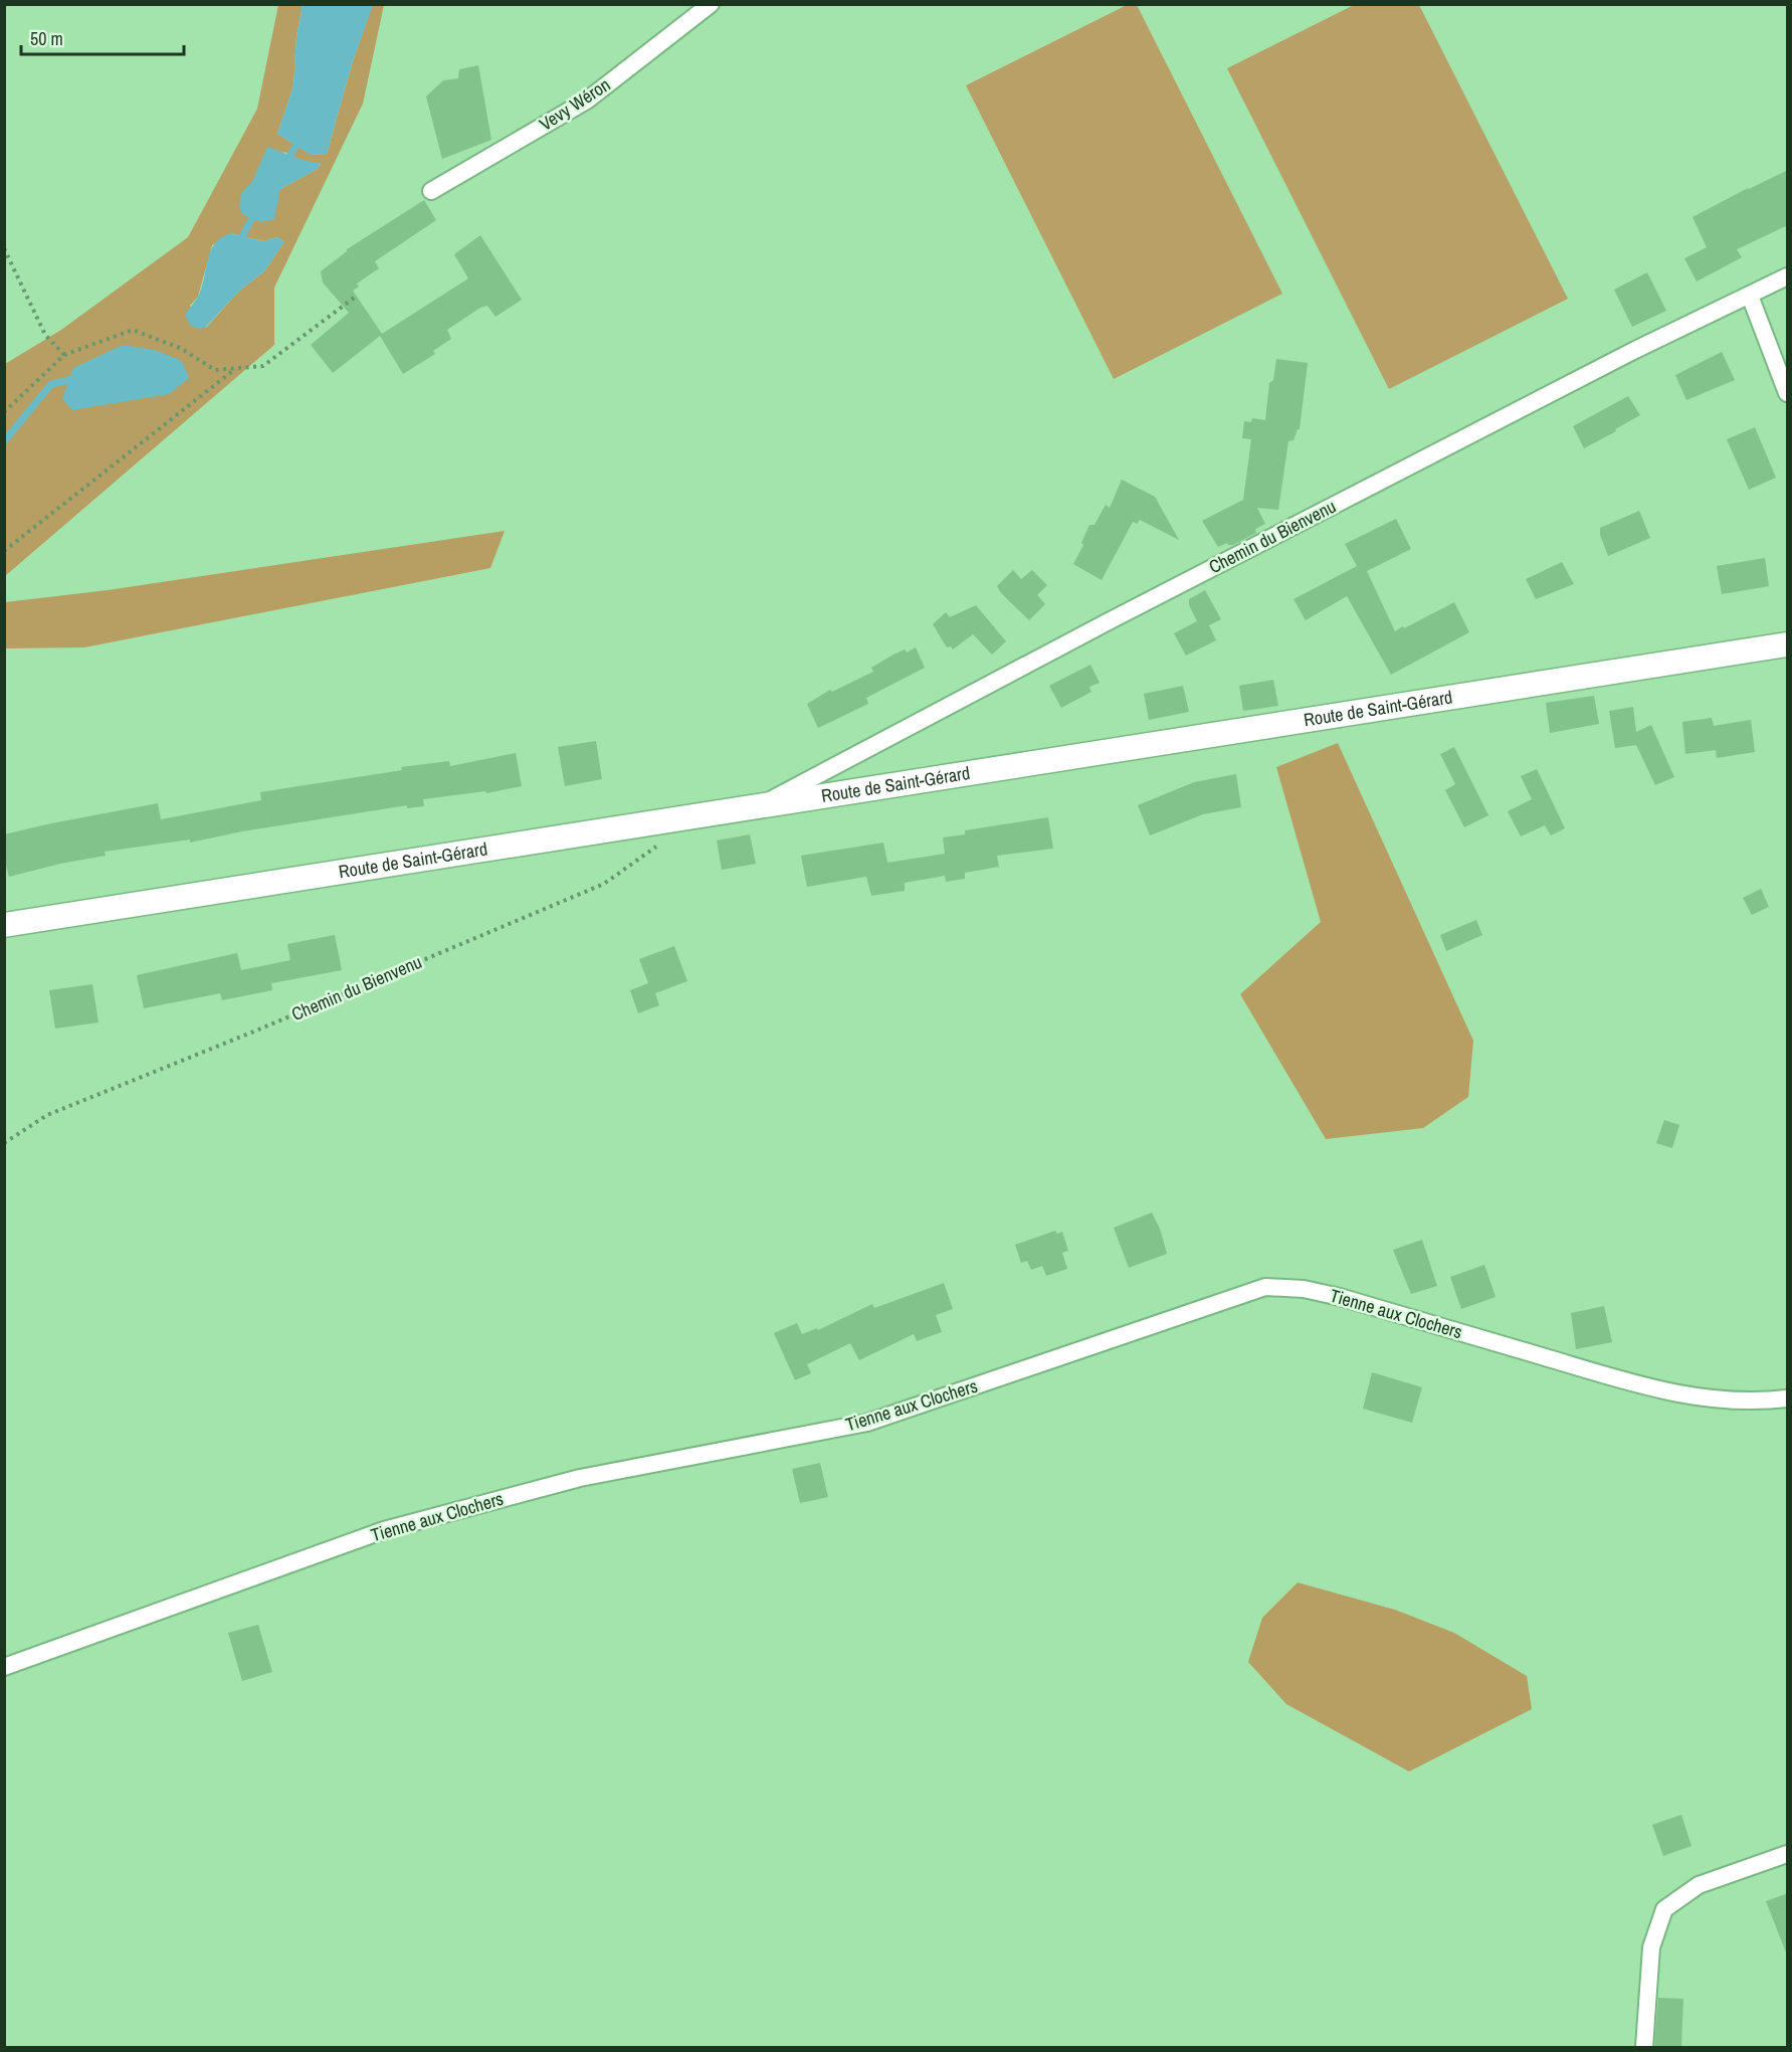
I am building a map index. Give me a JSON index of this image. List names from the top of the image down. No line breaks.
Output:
{"streets":{"main road":["Route de Saint-Gérard"],"street":["Vevy Wéron","Chemin du Bienvenu","Tienne aux Clochers"]},"crossings":[["Chemin du Bienvenu","Route de Saint-Gérard"]],"scale_bar":"50 m"}
